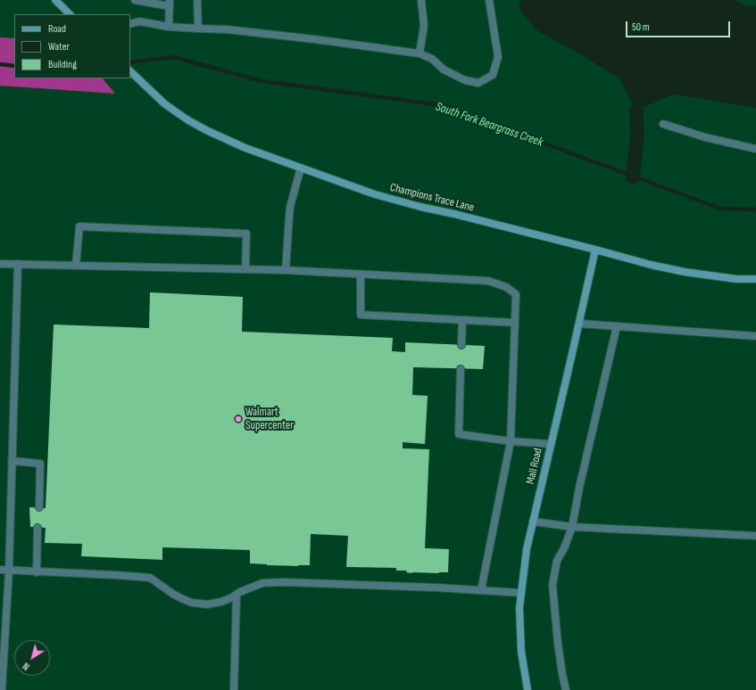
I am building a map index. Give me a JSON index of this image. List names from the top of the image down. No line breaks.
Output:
{"streets":{"street":["Champions Trace Lane","Mall Road"]},"crossings":[["Champions Trace Lane","Mall Road"]],"water":["South Fork Beargrass Creek"],"places":["Walmart Supercenter"],"legend":["Road","Water","Building"],"scale_bar":"50 m","north":"bottom left"}
